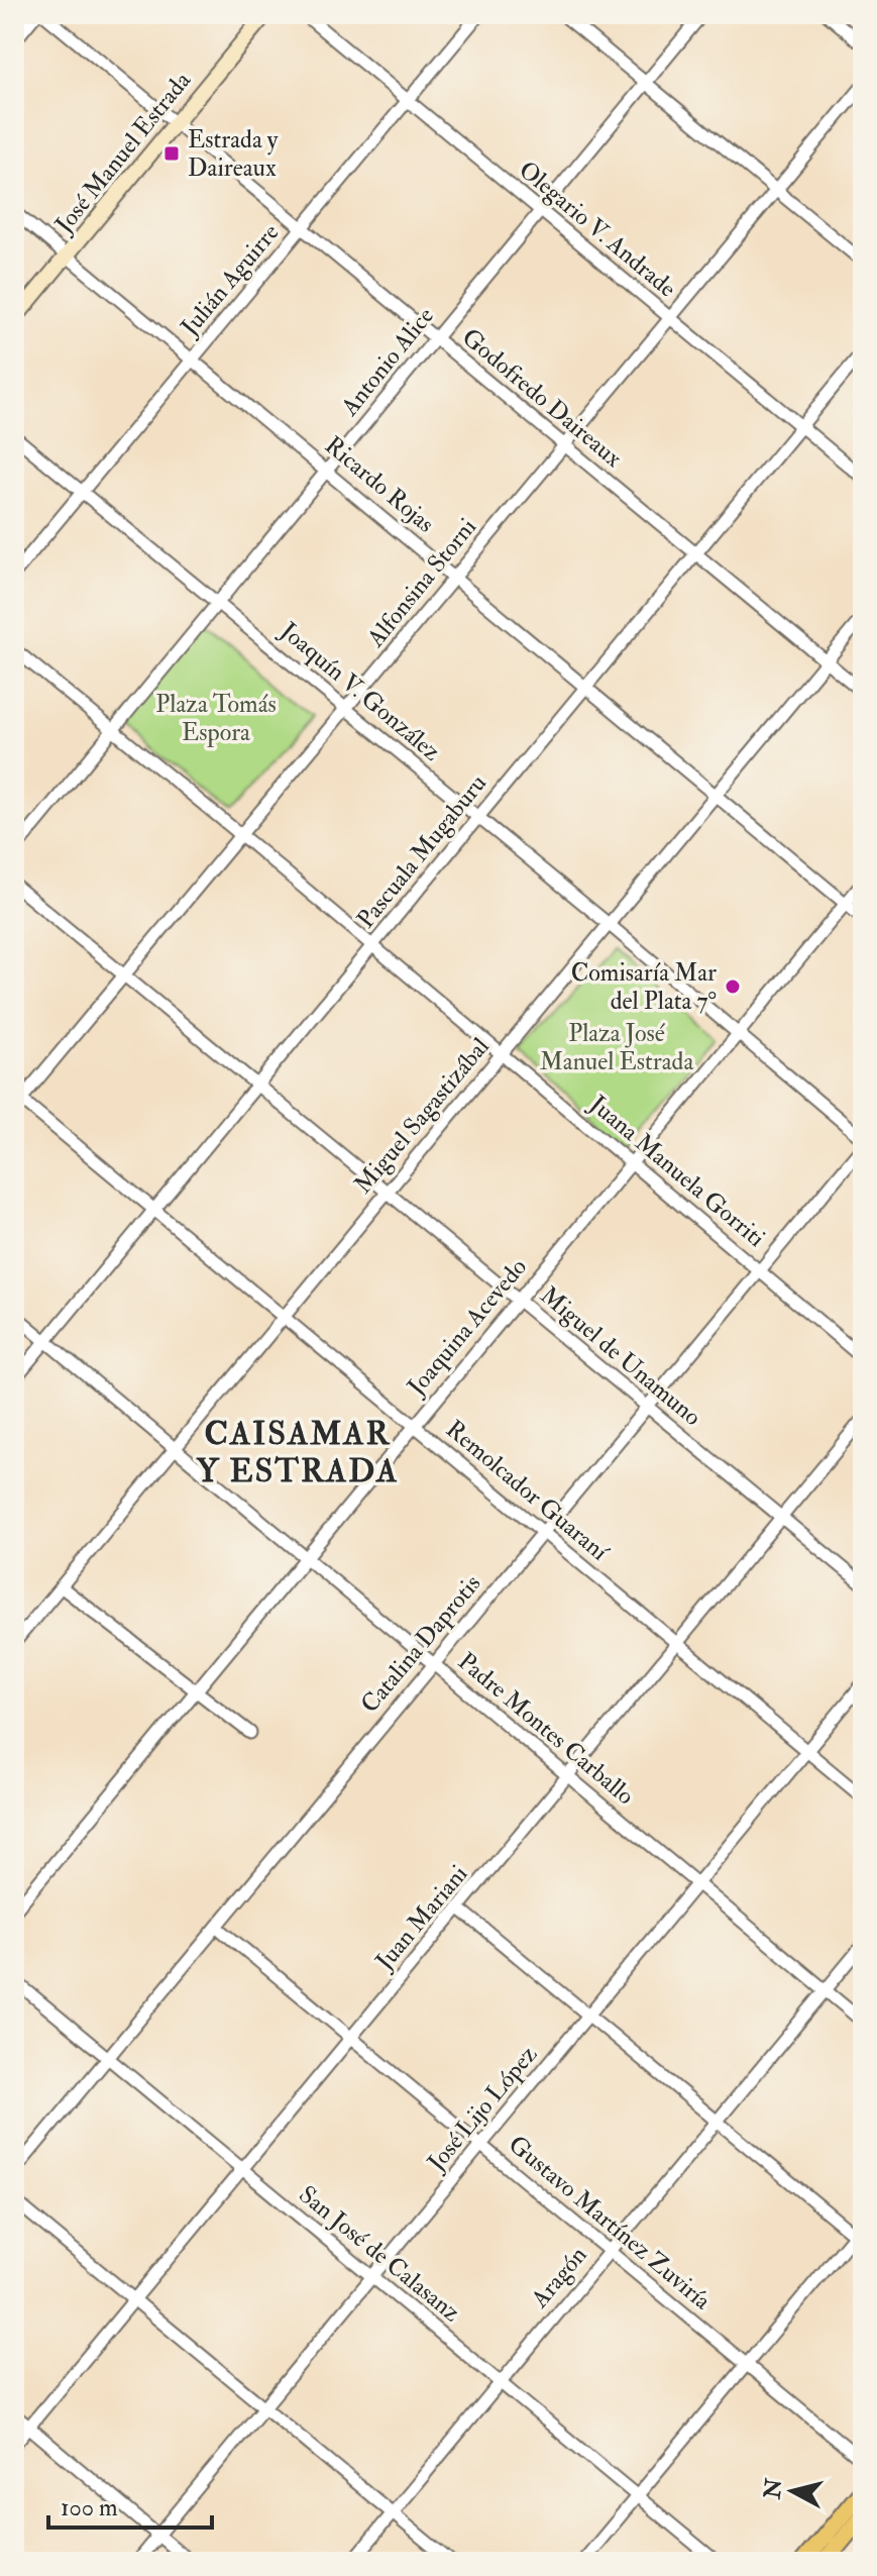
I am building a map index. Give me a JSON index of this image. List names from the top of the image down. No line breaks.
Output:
{"streets":{"main road":["José Manuel Estrada"],"street":["Olegario V. Andrade","Julián Aguirre","Antonio Alice","Godofredo Daireaux","Ricardo Rojas","Alfonsina Storni","Joaquín V. González","Pascuala Mugaburu","Miguel Sagastizábal","Juana Manuela Gorriti","Joaquina Acevedo","Miguel de Unamuno","Remolcador Guaraní","Catalina Daprotis","Padre Montes Carballo","Juan Mariani","José Lijo López","Gustavo Martínez Zuviría","San José de Calasanz","Aragón"]},"crossings":[["José Manuel Estrada","Godofredo Daireaux"],["José Manuel Estrada","Ricardo Rojas"],["Olegario V. Andrade","Julián Aguirre"],["Olegario V. Andrade","Antonio Alice"],["Olegario V. Andrade","Alfonsina Storni"],["Olegario V. Andrade","Pascuala Mugaburu"],["Julián Aguirre","Godofredo Daireaux"],["Julián Aguirre","Ricardo Rojas"],["Julián Aguirre","Joaquín V. González"],["Antonio Alice","Godofredo Daireaux"],["Antonio Alice","Ricardo Rojas"],["Antonio Alice","Joaquín V. González"],["Antonio Alice","Juana Manuela Gorriti"],["Godofredo Daireaux","Alfonsina Storni"],["Godofredo Daireaux","Pascuala Mugaburu"],["Godofredo Daireaux","Miguel Sagastizábal"],["Ricardo Rojas","Alfonsina Storni"],["Ricardo Rojas","Pascuala Mugaburu"],["Ricardo Rojas","Miguel Sagastizábal"],["Ricardo Rojas","Joaquina Acevedo"],["Alfonsina Storni","Joaquín V. González"],["Alfonsina Storni","Juana Manuela Gorriti"],["Alfonsina Storni","Miguel de Unamuno"],["Alfonsina Storni","Remolcador Guaraní"],["Joaquín V. González","Pascuala Mugaburu"],["Joaquín V. González","Miguel Sagastizábal"],["Joaquín V. González","Joaquina Acevedo"],["Pascuala Mugaburu","Juana Manuela Gorriti"],["Pascuala Mugaburu","Miguel de Unamuno"],["Pascuala Mugaburu","Remolcador Guaraní"],["Pascuala Mugaburu","Padre Montes Carballo"],["Miguel Sagastizábal","Juana Manuela Gorriti"],["Miguel Sagastizábal","Miguel de Unamuno"],["Miguel Sagastizábal","Remolcador Guaraní"],["Miguel Sagastizábal","Padre Montes Carballo"],["Juana Manuela Gorriti","Joaquina Acevedo"],["Juana Manuela Gorriti","Catalina Daprotis"],["Joaquina Acevedo","Miguel de Unamuno"],["Joaquina Acevedo","Remolcador Guaraní"],["Joaquina Acevedo","Padre Montes Carballo"],["Miguel de Unamuno","Catalina Daprotis"],["Miguel de Unamuno","Juan Mariani"],["Remolcador Guaraní","Catalina Daprotis"],["Remolcador Guaraní","Juan Mariani"],["Remolcador Guaraní","José Lijo López"],["Catalina Daprotis","Padre Montes Carballo"],["Catalina Daprotis","Gustavo Martínez Zuviría"],["Catalina Daprotis","San José de Calasanz"],["Padre Montes Carballo","Juan Mariani"],["Padre Montes Carballo","José Lijo López"],["Padre Montes Carballo","Aragón"],["Juan Mariani","Gustavo Martínez Zuviría"],["Juan Mariani","San José de Calasanz"],["José Lijo López","Gustavo Martínez Zuviría"],["José Lijo López","San José de Calasanz"],["Gustavo Martínez Zuviría","Aragón"],["San José de Calasanz","Aragón"]],"districts":["CAISAMAR Y ESTRADA"],"parks":["Plaza Tomás Espora","Plaza José Manuel Estrada"],"places":{"transit":["Estrada y Daireaux"],"other":["Comisaría Mar del Plata 7°"]},"scale_bar":"100 m","north":"left"}
